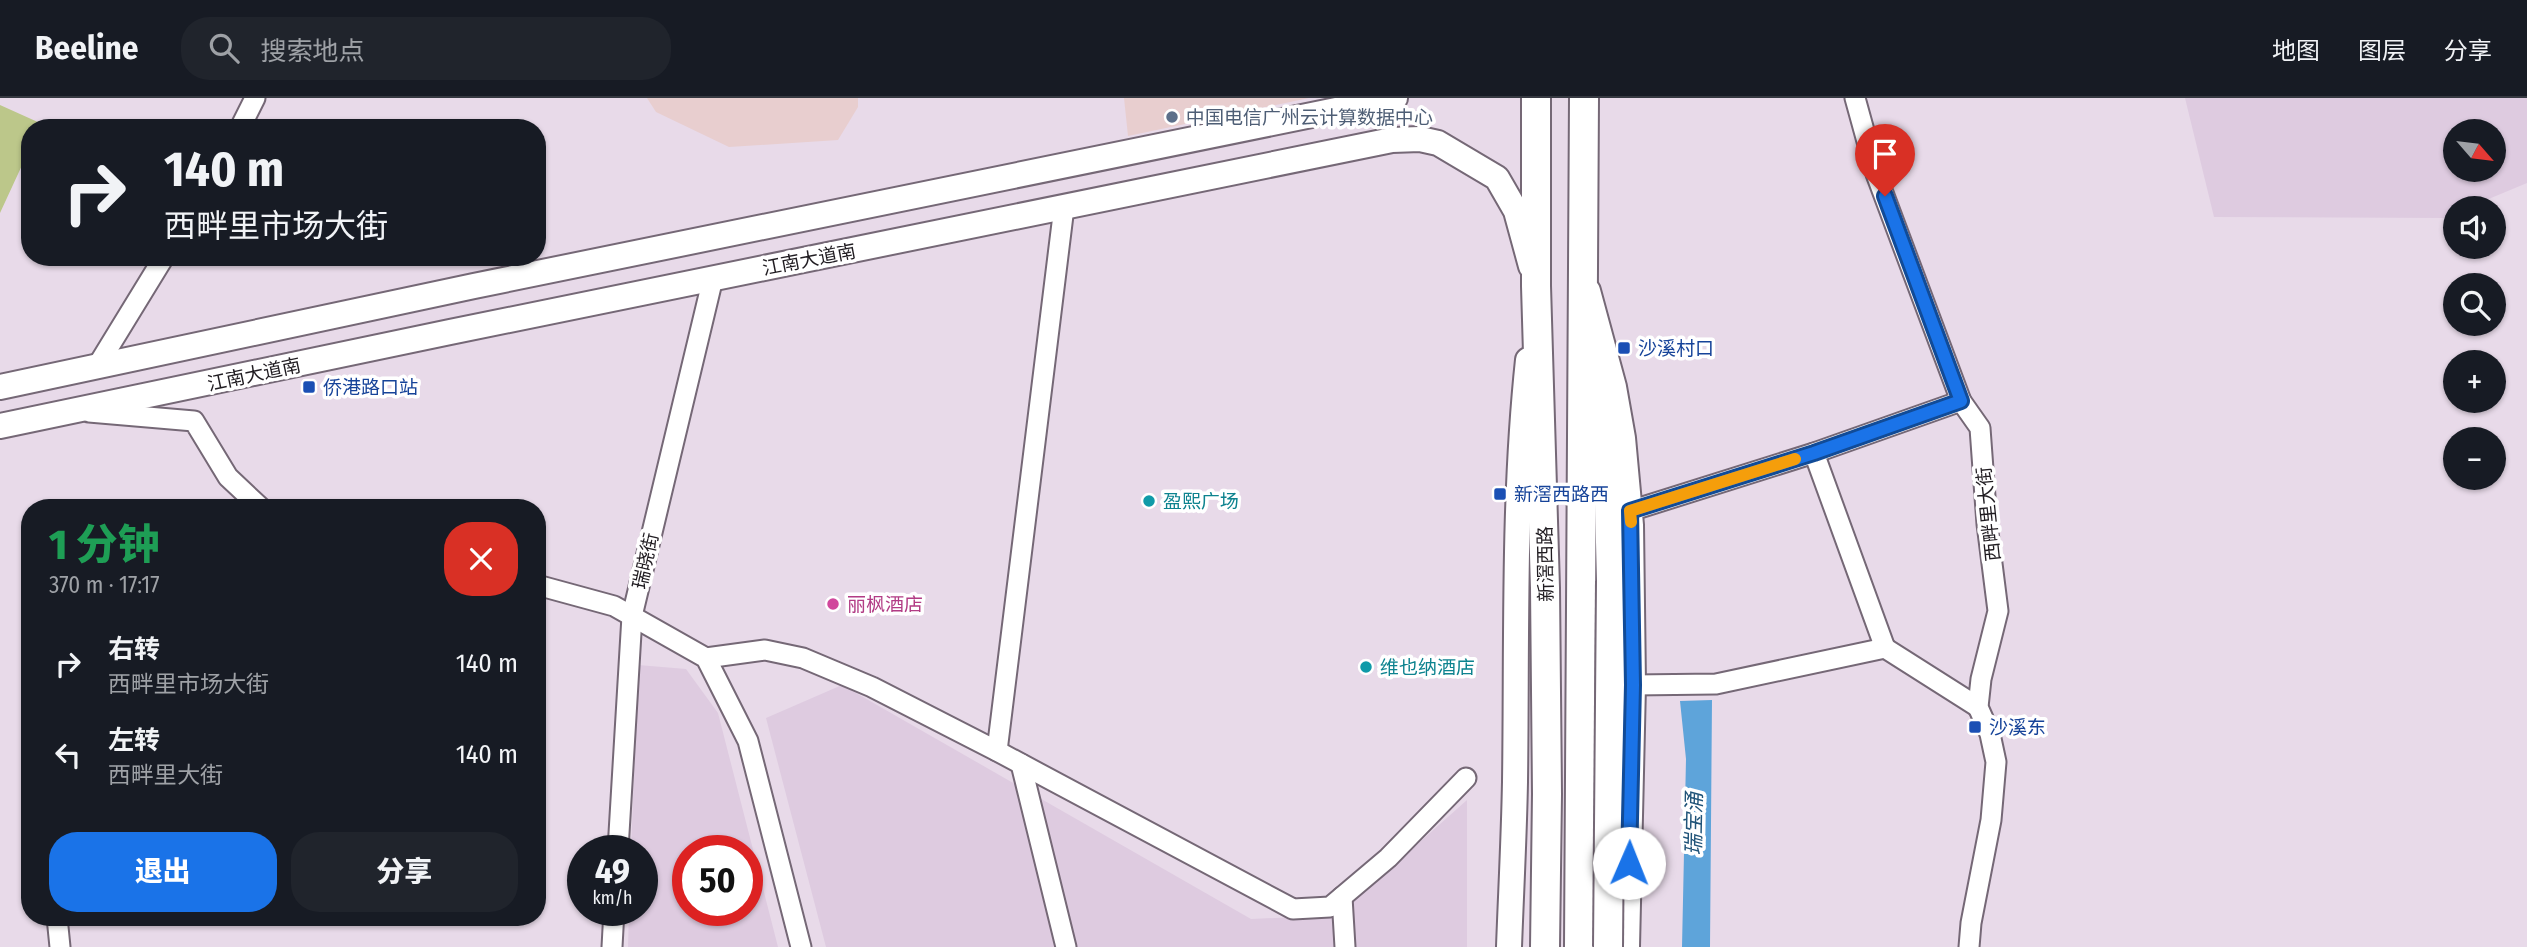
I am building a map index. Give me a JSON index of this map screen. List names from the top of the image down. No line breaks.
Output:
{"streets":{"highway":["新滘西路"],"main road":["江南大道南"],"street":["西畔里大街","瑞晓街"]},"crossings":[["江南大道南","瑞晓街"],["江南大道南","新滘西路"]],"water":["瑞宝涌"],"places":{"other":["中国电信广州云计算数据中心","盈熙广场","丽枫酒店","维也纳酒店"],"transit":["沙溪村口","侨港路口站","新滘西路西","沙溪东"]},"north":"bottom right","page":{"header":"Beeline","search":"搜索地点","nav":["地图","图层","分享"],"map_buttons":["+","−"],"turn":["140 m","西畔里市场大街"],"heading":["1 分钟","370 m · 17:17"],"list":[{"name":"右转","note":"西畔里市场大街","value":"140 m"},{"name":"左转","note":"西畔里大街","value":"140 m"}],"buttons":["退出","分享"],"speed":"49 km/h","limit":"50"}}
